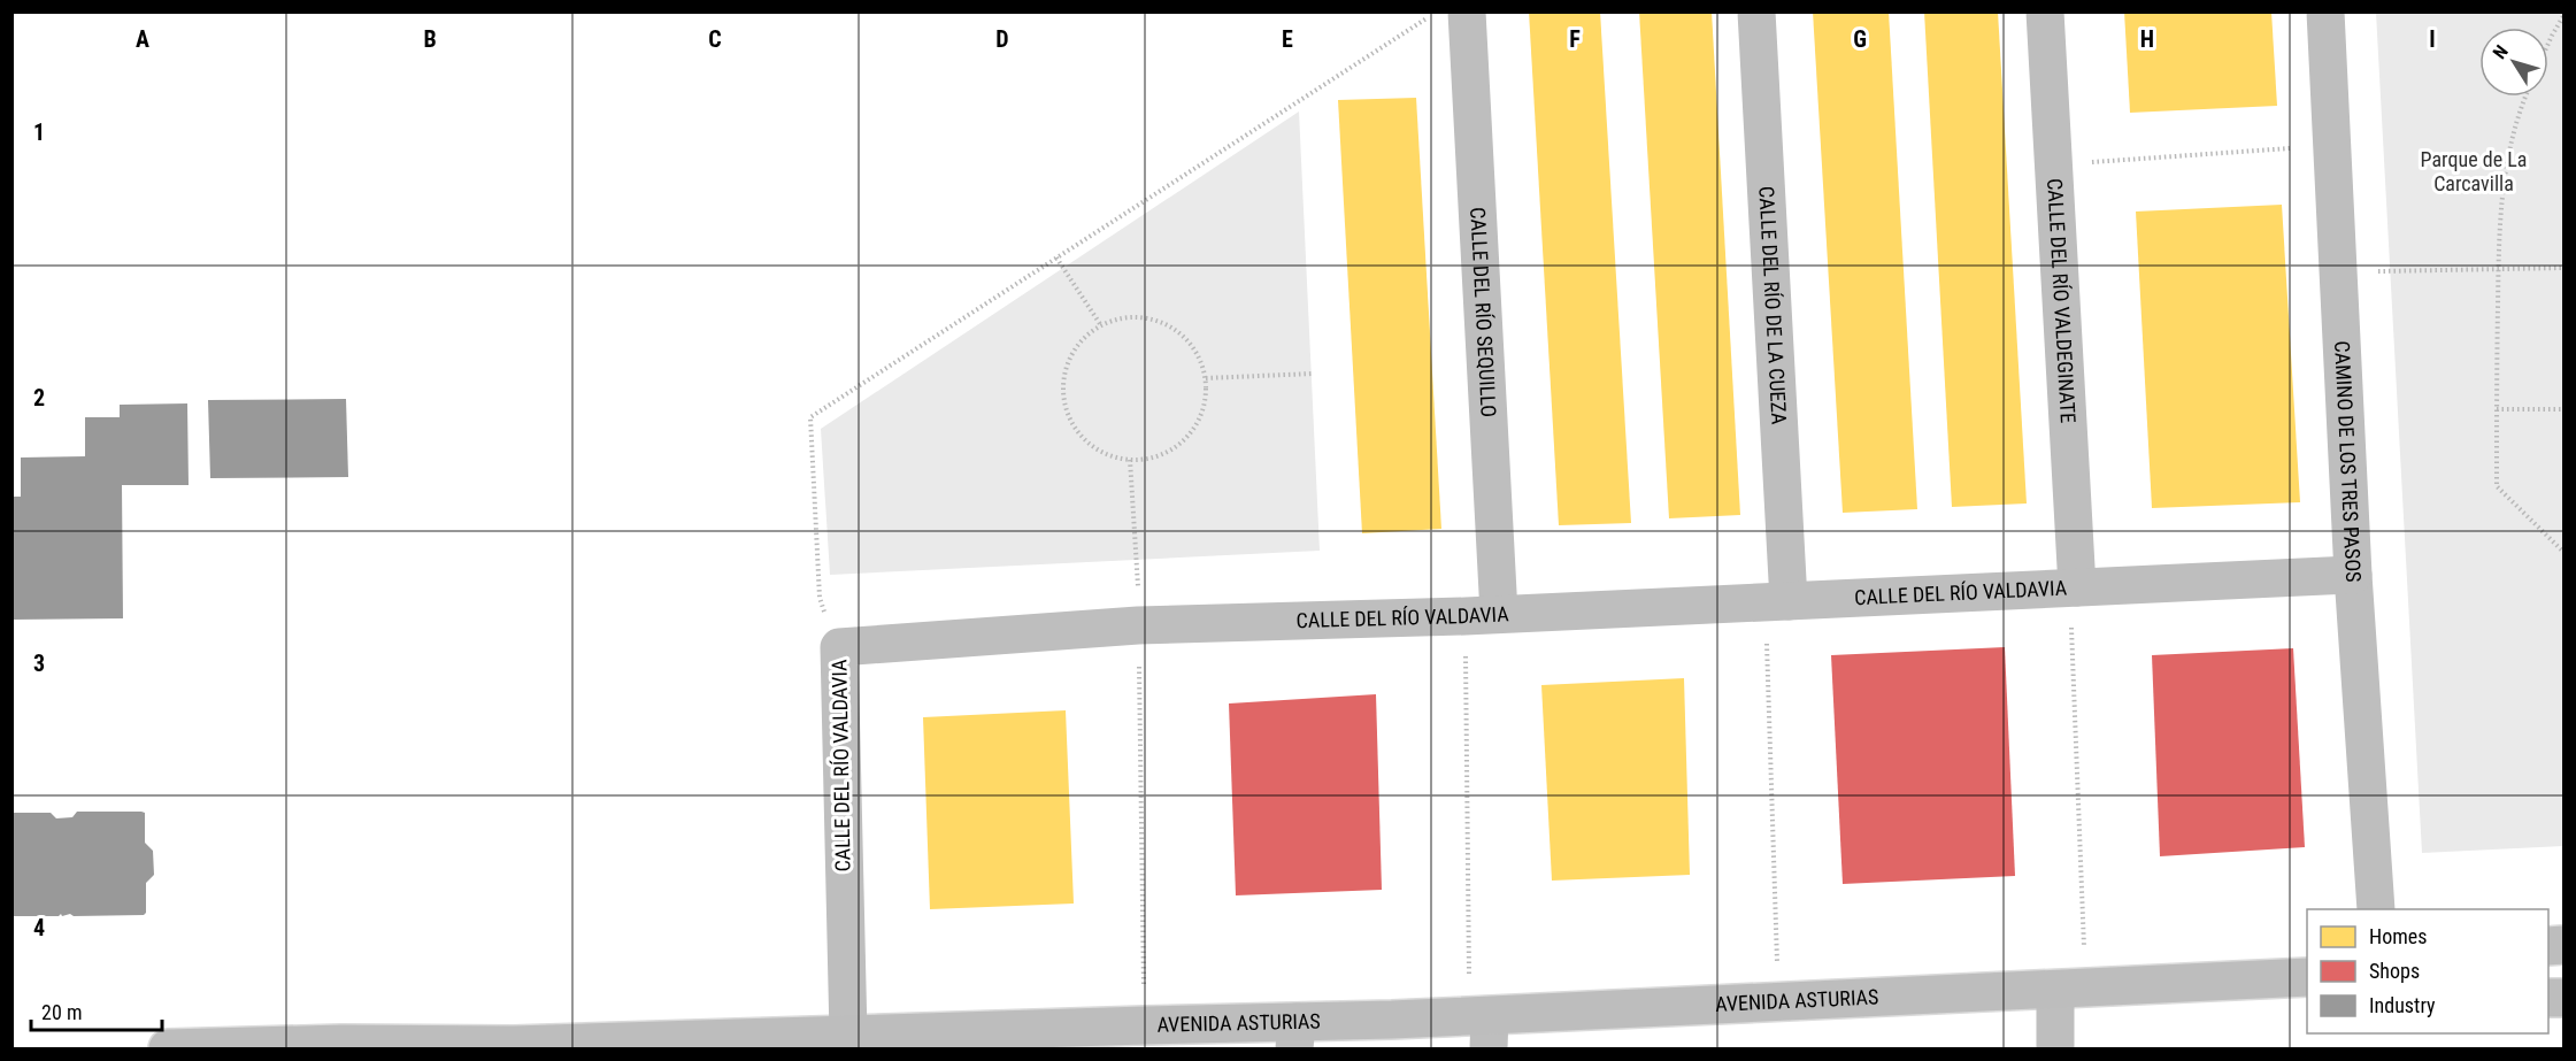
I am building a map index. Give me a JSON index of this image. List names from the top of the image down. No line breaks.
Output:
{"streets":{"main road":["AVENIDA ASTURIAS"],"street":["CALLE DEL RÍO VALDEGINATE","CALLE DEL RÍO DE LA CUEZA","CALLE DEL RÍO SEQUILLO","CAMINO DE LOS TRES PASOS","CALLE DEL RÍO VALDAVIA"]},"crossings":[["CALLE DEL RÍO VALDEGINATE","CALLE DEL RÍO VALDAVIA"],["CALLE DEL RÍO DE LA CUEZA","CALLE DEL RÍO VALDAVIA"],["CALLE DEL RÍO SEQUILLO","CALLE DEL RÍO VALDAVIA"],["CAMINO DE LOS TRES PASOS","CALLE DEL RÍO VALDAVIA"],["CALLE DEL RÍO VALDAVIA","AVENIDA ASTURIAS"]],"parks":["Parque de La Carcavilla"],"legend":["Homes","Shops","Industry"],"scale_bar":"20 m","north":"top left","grid":{"columns":["A","B","C","D","E","F","G","H","I"],"rows":["1","2","3","4"]}}
